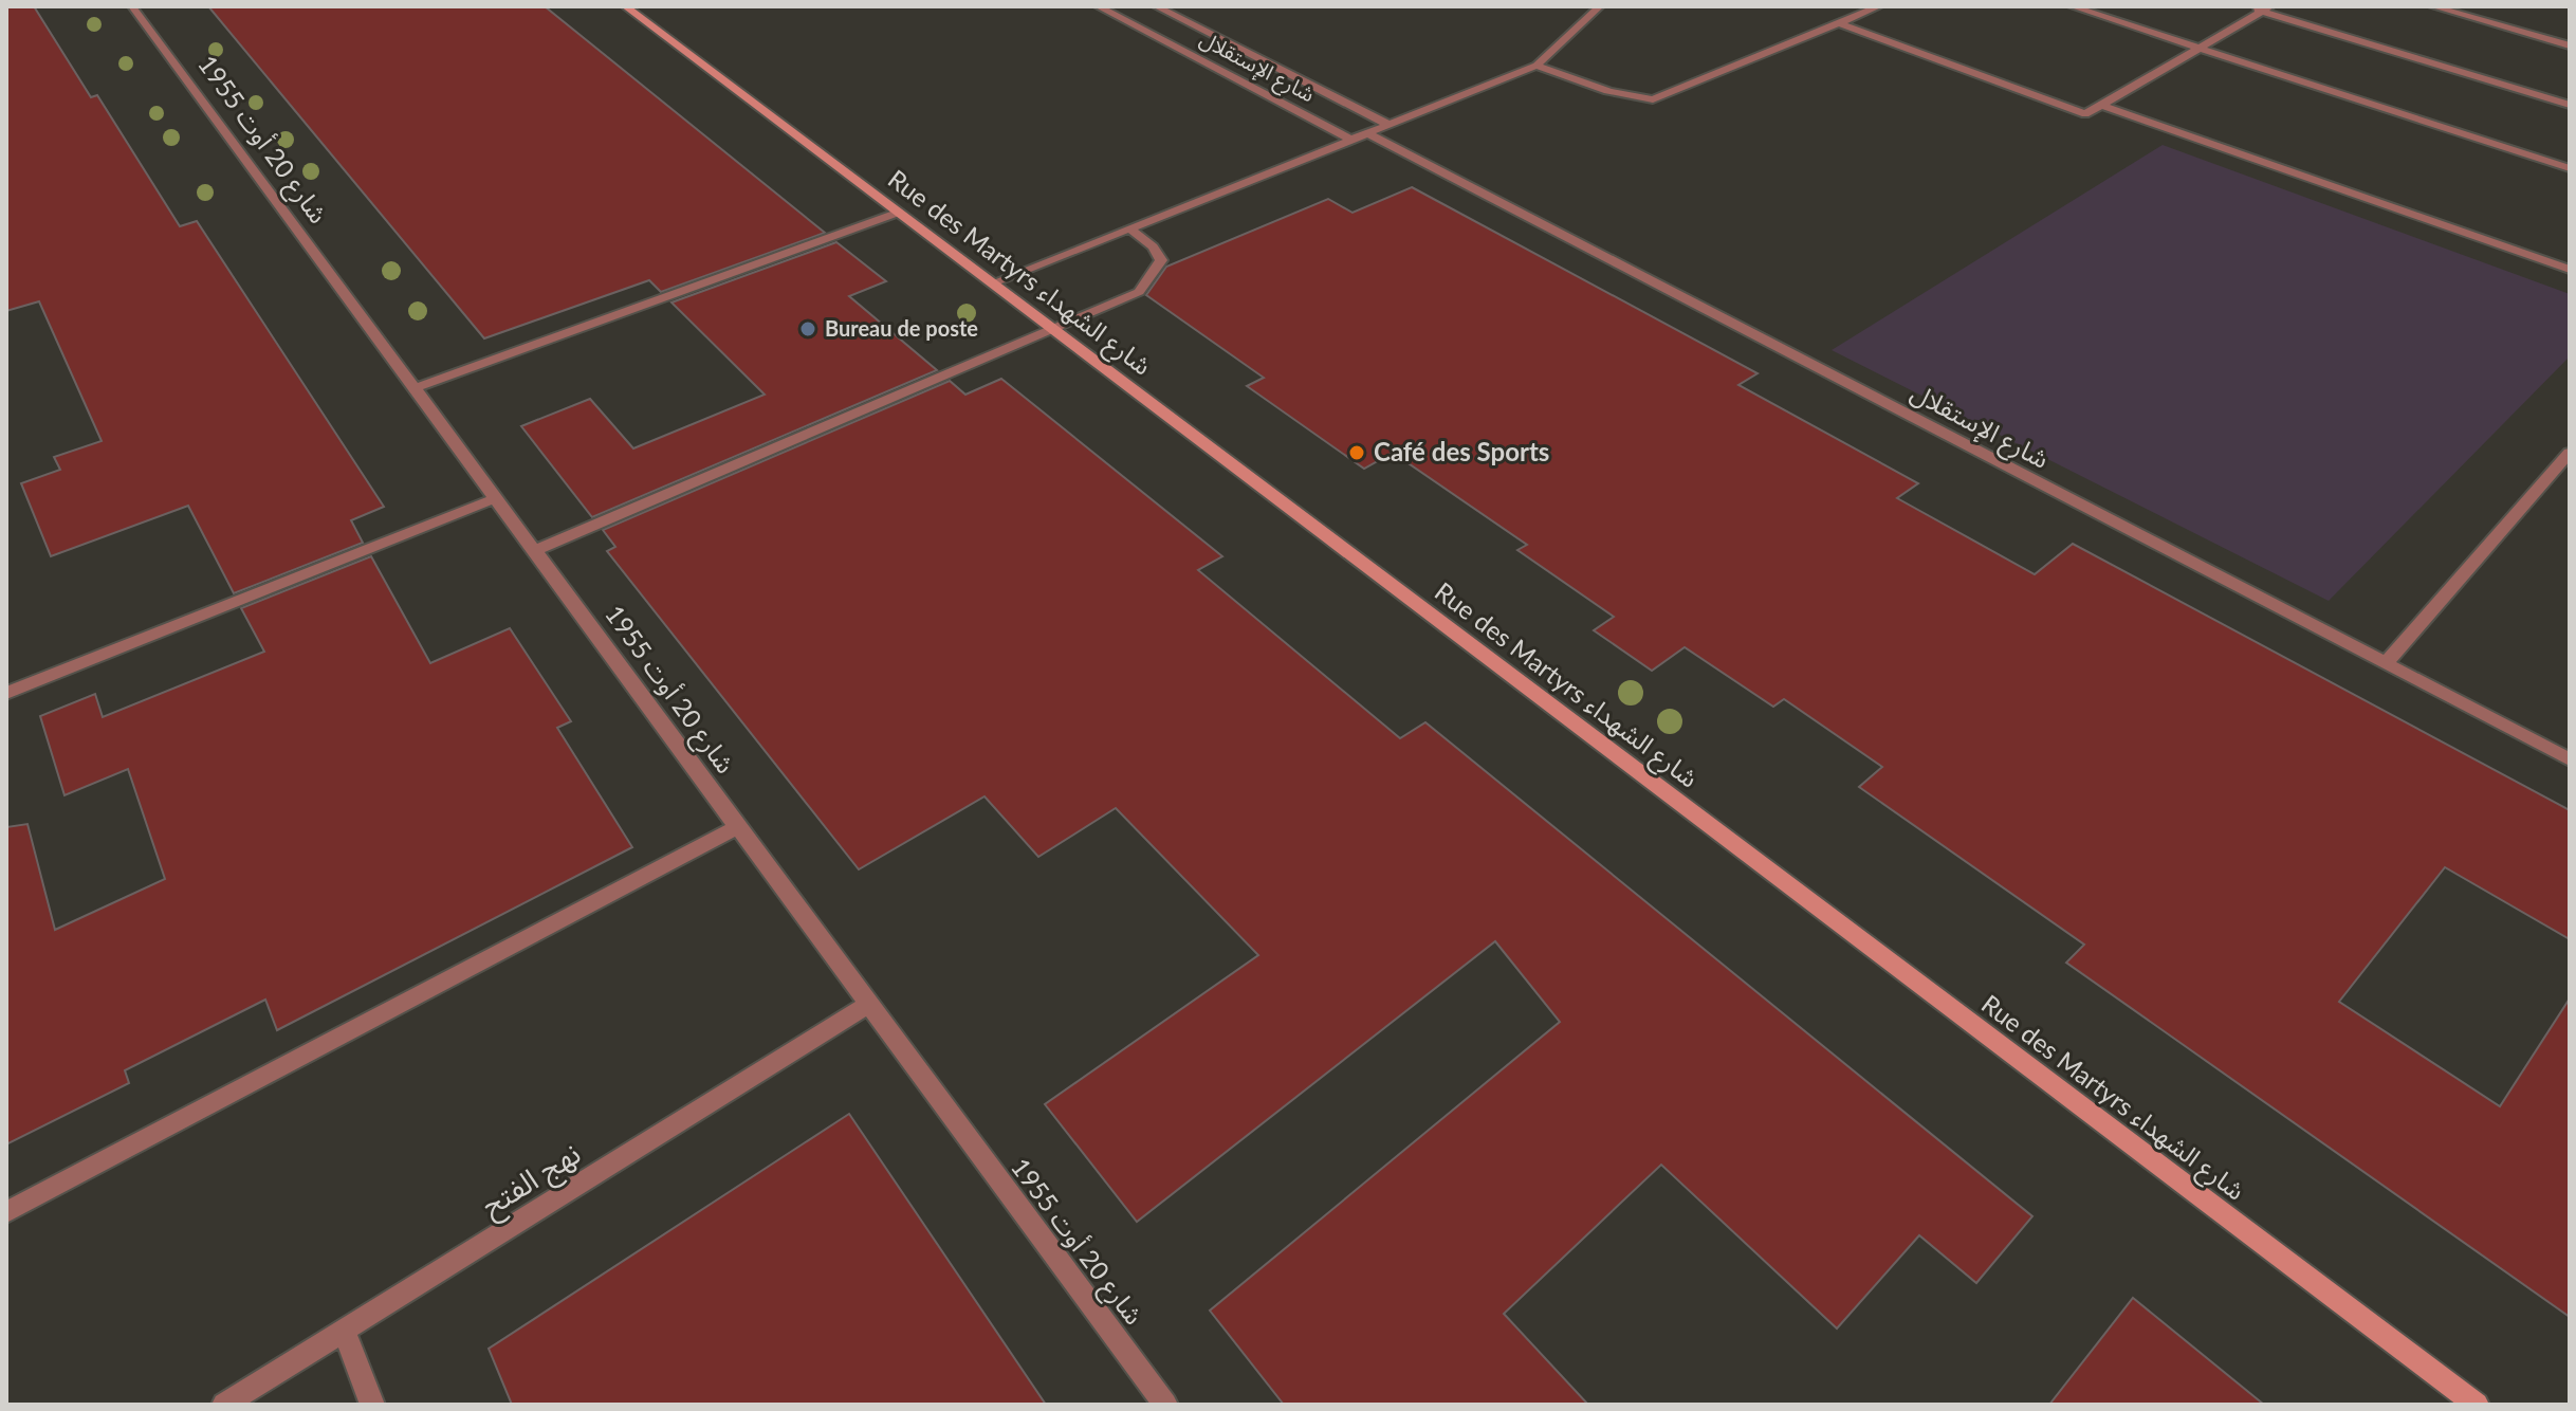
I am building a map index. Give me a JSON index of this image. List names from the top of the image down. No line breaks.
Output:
{"streets":{"main road":["Rue des Martyrs شارع الشهداء"],"street":["شارع الإستقلال","شارع 20 أوت 1955","نهج الفتح"]},"crossings":[["شارع 20 أوت 1955","نهج الفتح"]],"places":["Bureau de poste","Café des Sports"]}
